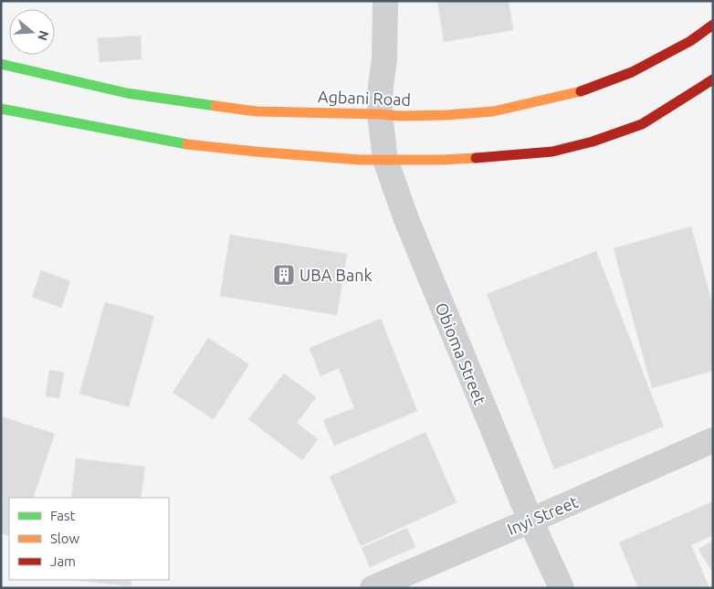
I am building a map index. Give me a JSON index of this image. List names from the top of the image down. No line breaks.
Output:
{"streets":{"main road":["Agbani Road"],"street":["Obioma Street","Inyi Street"]},"crossings":[["Agbani Road","Obioma Street"],["Obioma Street","Inyi Street"]],"places":{"building":["UBA Bank"]},"legend":["Fast","Slow","Jam"],"north":"right"}
